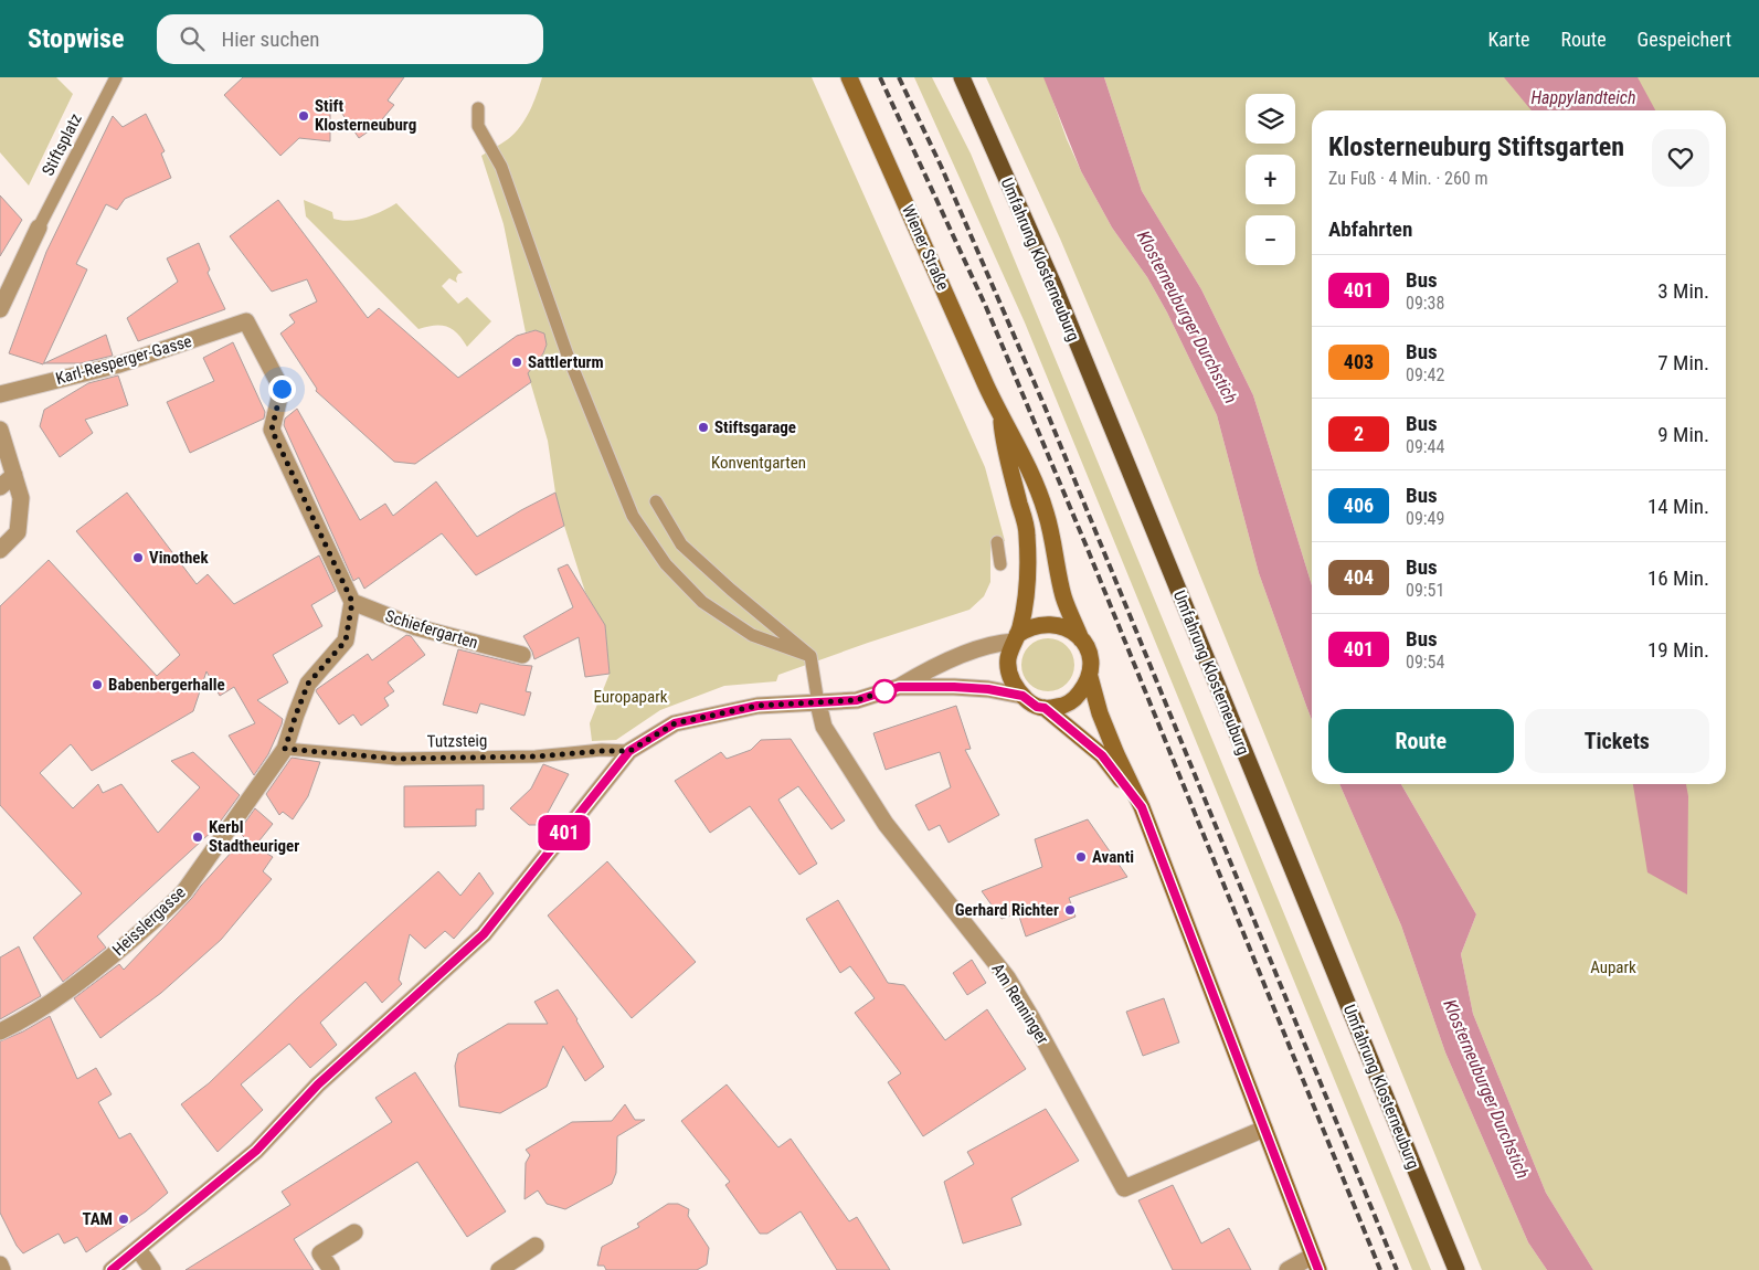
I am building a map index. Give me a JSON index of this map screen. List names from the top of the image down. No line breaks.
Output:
{"streets":{"main road":["Umfahrung Klosterneuburg"],"street":["Wiener Straße","Karl-Resperger-Gasse","Schiefergarten","Heisslergasse","Am Renninger"],"lane":["Stiftsplatz","Tutzsteig"]},"crossings":[["Wiener Straße","Am Renninger"],["Karl-Resperger-Gasse","Schiefergarten"],["Karl-Resperger-Gasse","Heisslergasse"],["Schiefergarten","Heisslergasse"],["Tutzsteig","Heisslergasse"]],"water":["Happylandteich","Klosterneuburger Durchstich"],"parks":["Konventgarten","Europapark","Aupark"],"places":["Stift Klosterneuburg","Sattlerturm","Stiftsgarage","Vinothek","Babenbergerhalle","Kerbl Stadtheuriger","Avanti","Gerhard Richter","TAM"],"lines":["bus line 401"],"page":{"header":"Stopwise","search":"Hier suchen","nav":["Karte","Route","Gespeichert"],"on_map":"401","map_buttons":["+","−"],"heading":[["Klosterneuburg Stiftsgarten","Zu Fuß · 4 Min. · 260 m"],"Abfahrten"],"list":[{"mark":"401","name":"Bus","note":"09:38","value":"3 Min."},{"mark":"403","name":"Bus","note":"09:42","value":"7 Min."},{"mark":"2","name":"Bus","note":"09:44","value":"9 Min."},{"mark":"406","name":"Bus","note":"09:49","value":"14 Min."},{"mark":"404","name":"Bus","note":"09:51","value":"16 Min."},{"mark":"401","name":"Bus","note":"09:54","value":"19 Min."}],"buttons":["Route","Tickets"]}}
